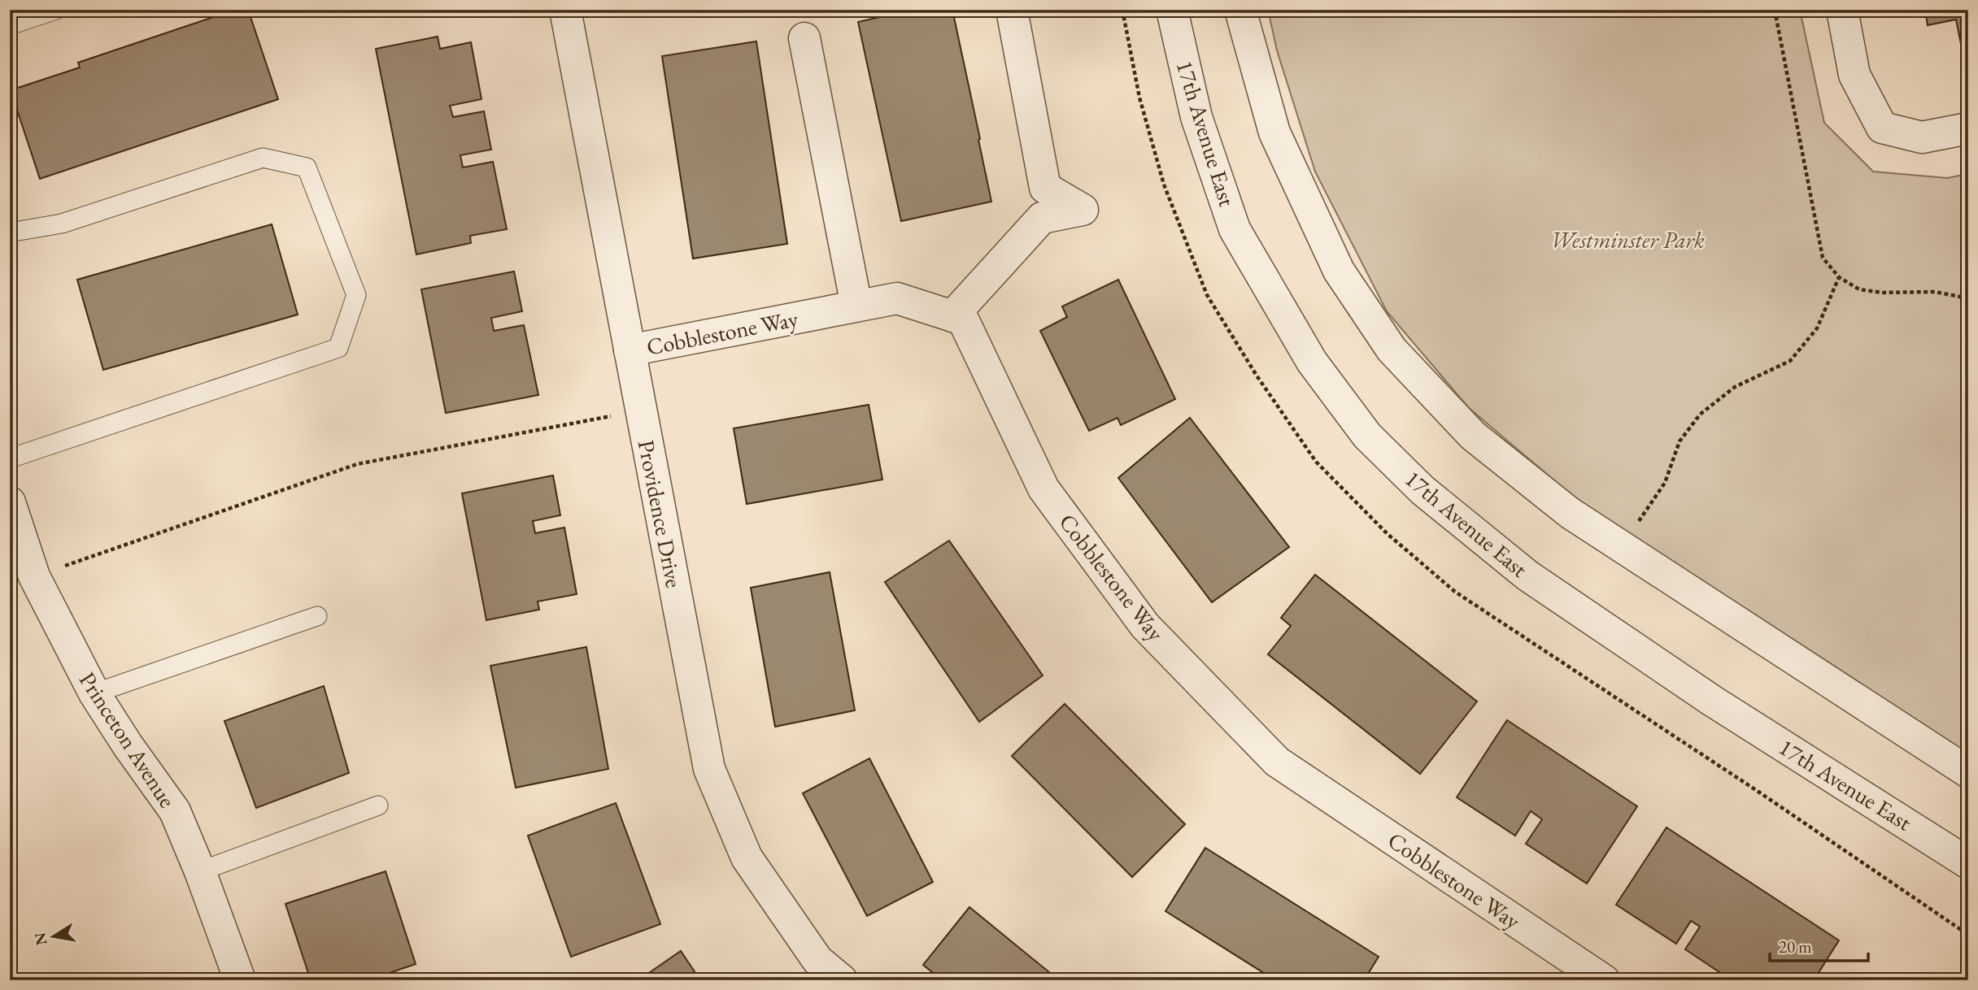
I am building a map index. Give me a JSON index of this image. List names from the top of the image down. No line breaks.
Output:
{"streets":{"street":["17th Avenue East","Cobblestone Way","Providence Drive","Princeton Avenue"]},"crossings":[["Cobblestone Way","Providence Drive"]],"parks":["Westminster Park"],"scale_bar":"20 m","north":"left"}
